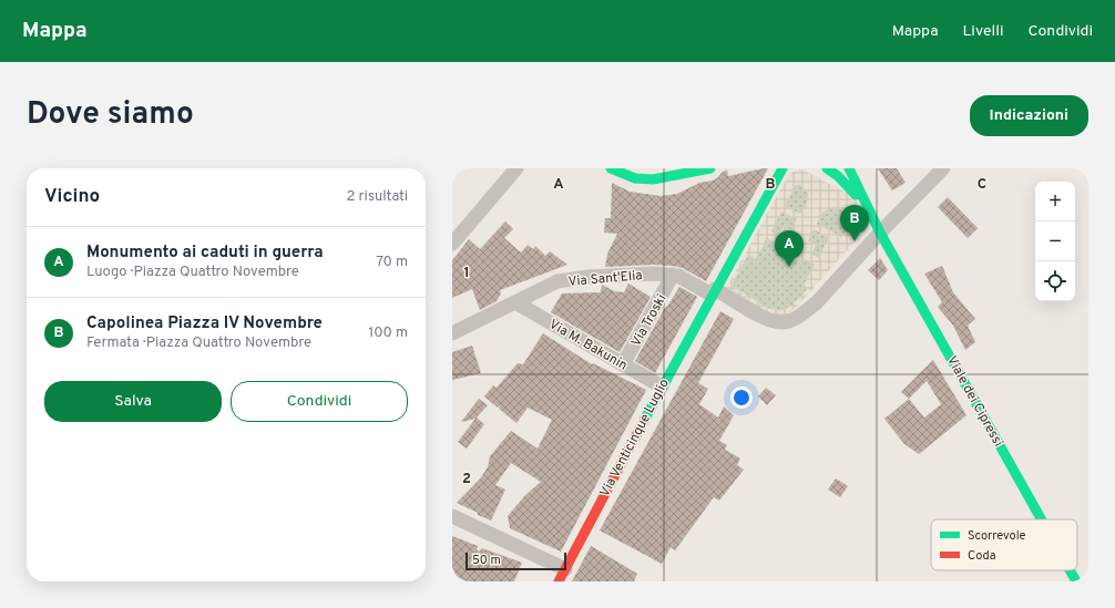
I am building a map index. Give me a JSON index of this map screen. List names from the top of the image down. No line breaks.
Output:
{"streets":{"street":["Via Sant'Elia","Via Troski","Via M. Bakunin","Viale dei Cipressi","Via Venticinque Luglio"]},"crossings":[["Via Sant'Elia","Via Troski"],["Via Sant'Elia","Via M. Bakunin"],["Via Sant'Elia","Viale dei Cipressi"],["Via Sant'Elia","Via Venticinque Luglio"],["Via Troski","Via M. Bakunin"],["Via M. Bakunin","Via Venticinque Luglio"]],"legend":["Scorrevole","Coda"],"scale_bar":"50 m","page":{"header":"Mappa","nav":["Mappa","Livelli","Condividi"],"title":"Dove siamo","buttons":["Indicazioni",["Salva","Condividi"]],"heading":["Vicino","2 risultati"],"map_buttons":["+","−"],"pins":["B","A"],"list":[{"mark":"A","name":"Monumento ai caduti in guerra","note":"Luogo · Piazza Quattro Novembre","value":"70 m"},{"mark":"B","name":"Capolinea Piazza IV Novembre","note":"Fermata · Piazza Quattro Novembre","value":"100 m"}],"scale":"50 m"},"grid":{"columns":["A","B","C"],"rows":["1","2"]}}
